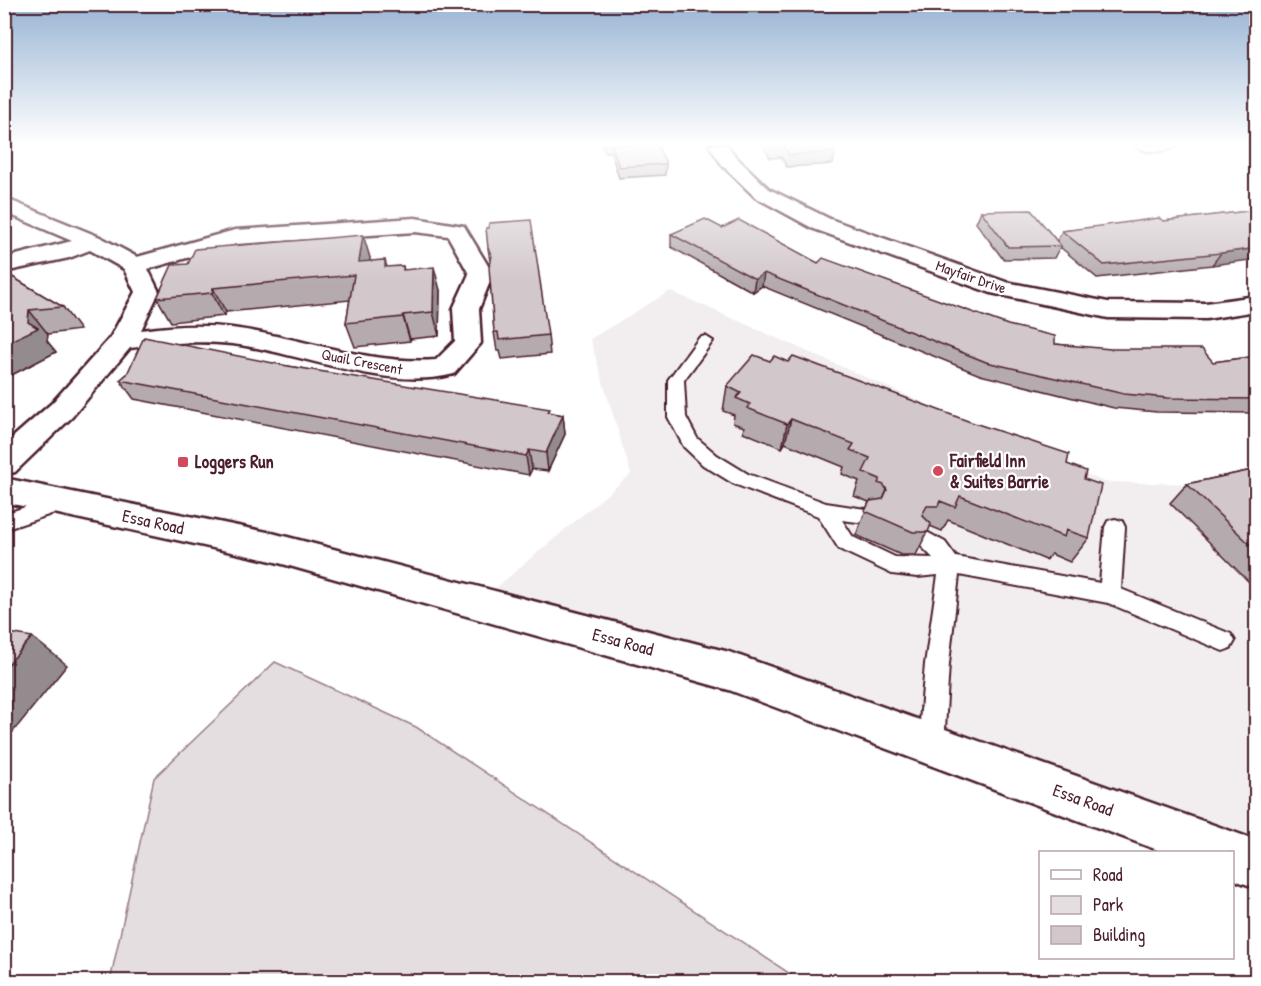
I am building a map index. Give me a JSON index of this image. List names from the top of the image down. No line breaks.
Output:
{"streets":{"street":["Mayfair Drive","Quail Crescent","Essa Road"]},"places":{"transit":["Loggers Run"],"other":["Fairfield Inn & Suites Barrie"]},"legend":["Road","Park","Building"]}
